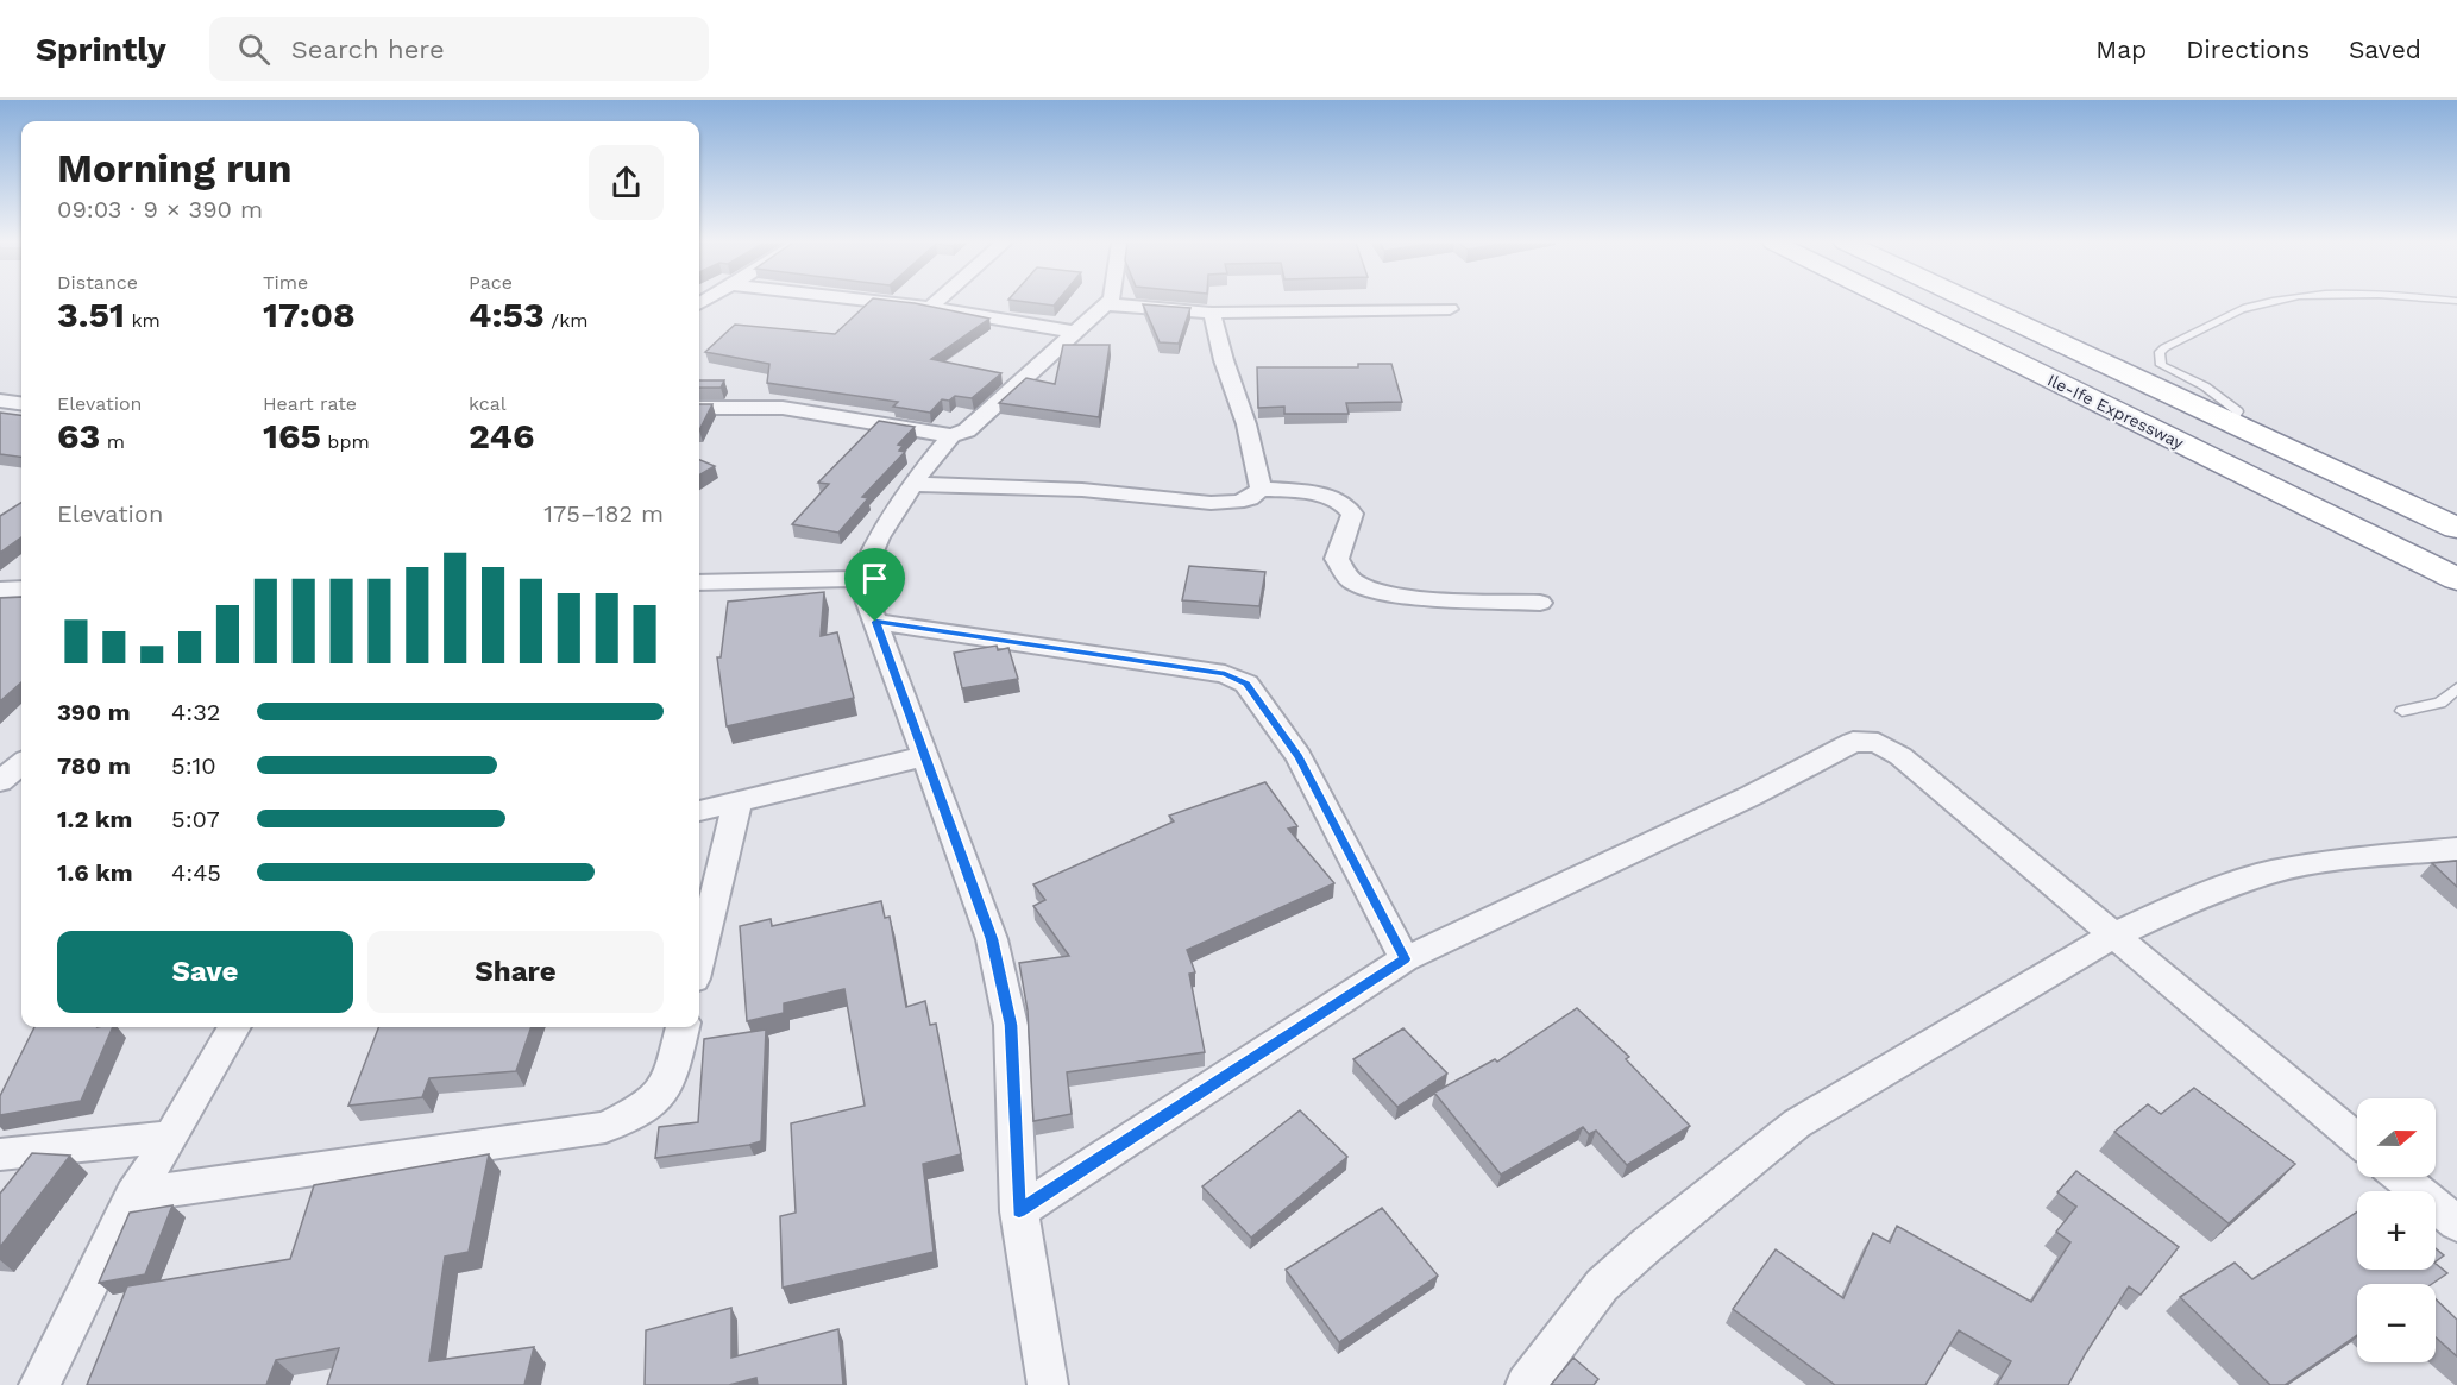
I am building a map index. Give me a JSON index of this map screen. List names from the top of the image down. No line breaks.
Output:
{"streets":{"highway":["Ile-Ife Expressway"]},"north":"right","page":{"header":"Sprintly","search":"Search here","nav":["Map","Directions","Saved"],"heading":["Morning run","09:03 · 9 × 390 m"],"stats":[["Distance","3.51 km"],["Time","17:08"],["Pace","4:53 /km"],["Elevation","63 m"],["Heart rate","165 bpm"],["kcal","246"]],"chart":["Elevation","175–182 m"],"list":[{"name":"390 m","note":"4:32"},{"name":"780 m","note":"5:10"},{"name":"1.2 km","note":"5:07"},{"name":"1.6 km","note":"4:45"}],"buttons":["Save","Share"],"map_buttons":["+","−"]}}
